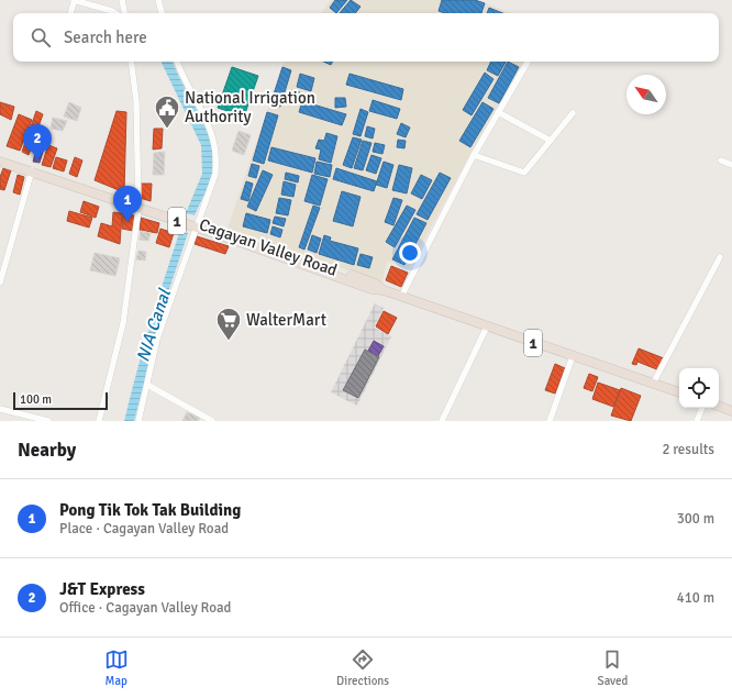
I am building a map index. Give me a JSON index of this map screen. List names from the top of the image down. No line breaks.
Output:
{"streets":{"highway":["1","Cagayan Valley Road"]},"water":["NIA Canal"],"places":{"public building":["National Irrigation Authority"],"supermarket":["WalterMart"]},"scale_bar":"100 m","north":"top left","page":{"search":"Search here","pins":["2","1"],"scale":"100 m","heading":["Nearby","2 results"],"list":[{"mark":"1","name":"Pong Tik Tok Tak Building","note":"Place · Cagayan Valley Road","value":"300 m"},{"mark":"2","name":"J&T Express","note":"Office · Cagayan Valley Road","value":"410 m"}],"nav":["Map","Directions","Saved"]}}
